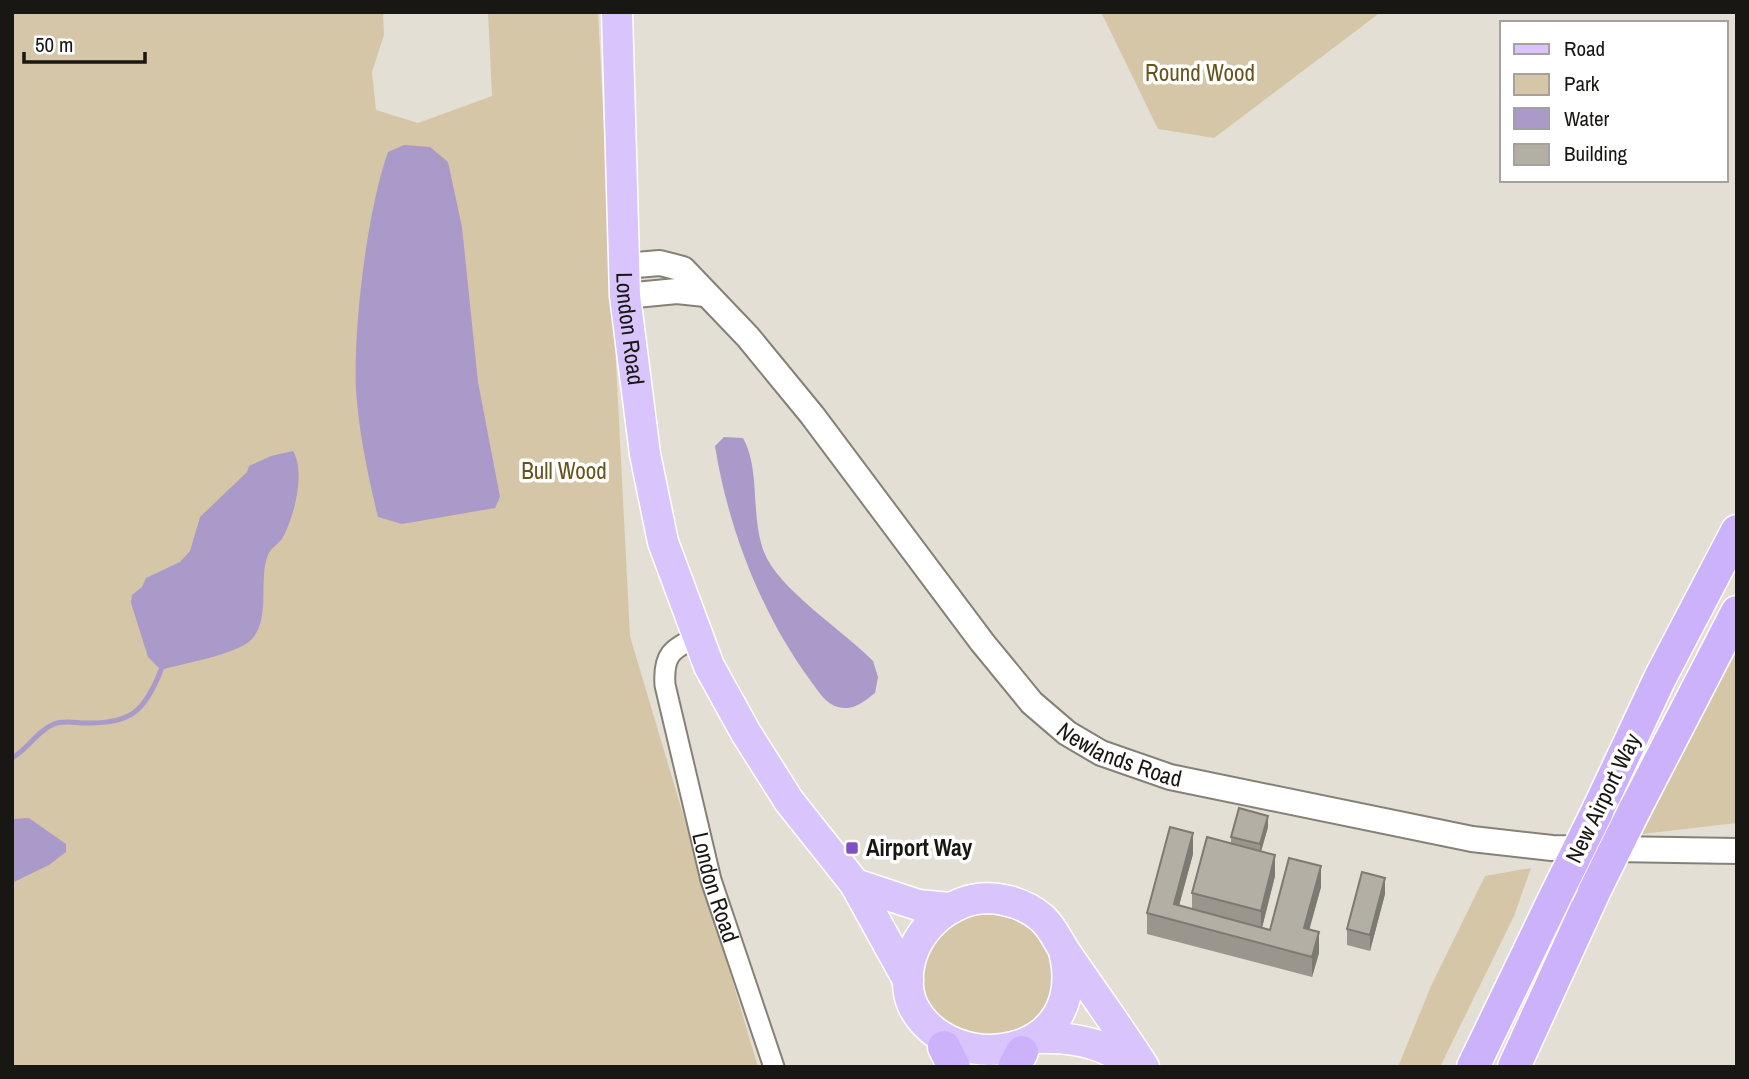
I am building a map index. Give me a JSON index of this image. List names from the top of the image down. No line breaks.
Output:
{"streets":{"highway":["New Airport Way"],"main road":["London Road"],"street":["Newlands Road"]},"crossings":[["London Road","Newlands Road"]],"parks":["Round Wood","Bull Wood"],"places":{"transit":["Airport Way"]},"legend":["Road","Park","Water","Building"],"scale_bar":"50 m"}
